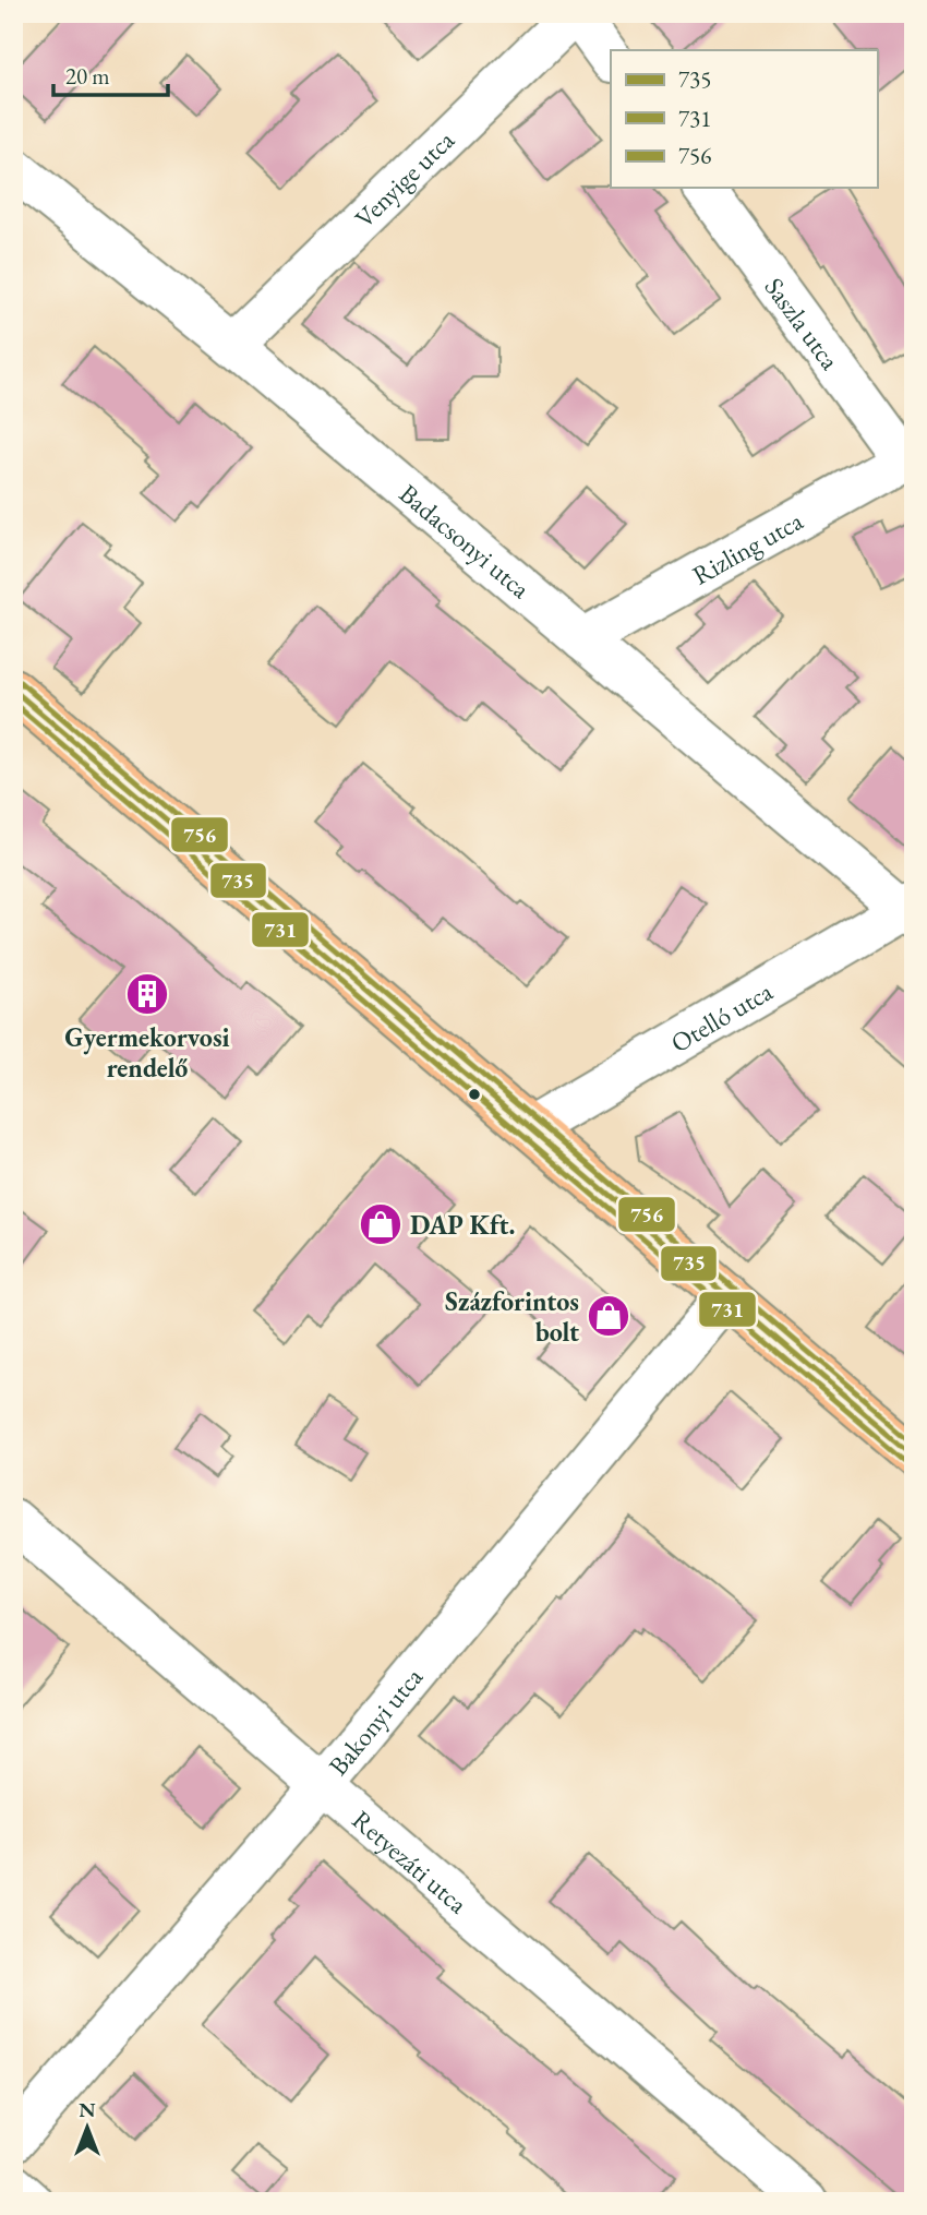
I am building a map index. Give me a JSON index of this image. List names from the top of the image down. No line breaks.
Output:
{"streets":{"street":["Venyige utca","Saszla utca","Badacsonyi utca","Rizling utca","Otelló utca","Bakonyi utca","Retyezáti utca"]},"crossings":[["Venyige utca","Badacsonyi utca"],["Saszla utca","Rizling utca"],["Badacsonyi utca","Rizling utca"],["Badacsonyi utca","Otelló utca"],["Bakonyi utca","Retyezáti utca"]],"places":{"building":["Gyermekorvosi rendelő"],"shop":["DAP Kft.","Százforintos bolt"]},"lines":["transit line 756","transit line 735","transit line 731"],"legend":["735","731","756"],"scale_bar":"20 m","north":"top"}
